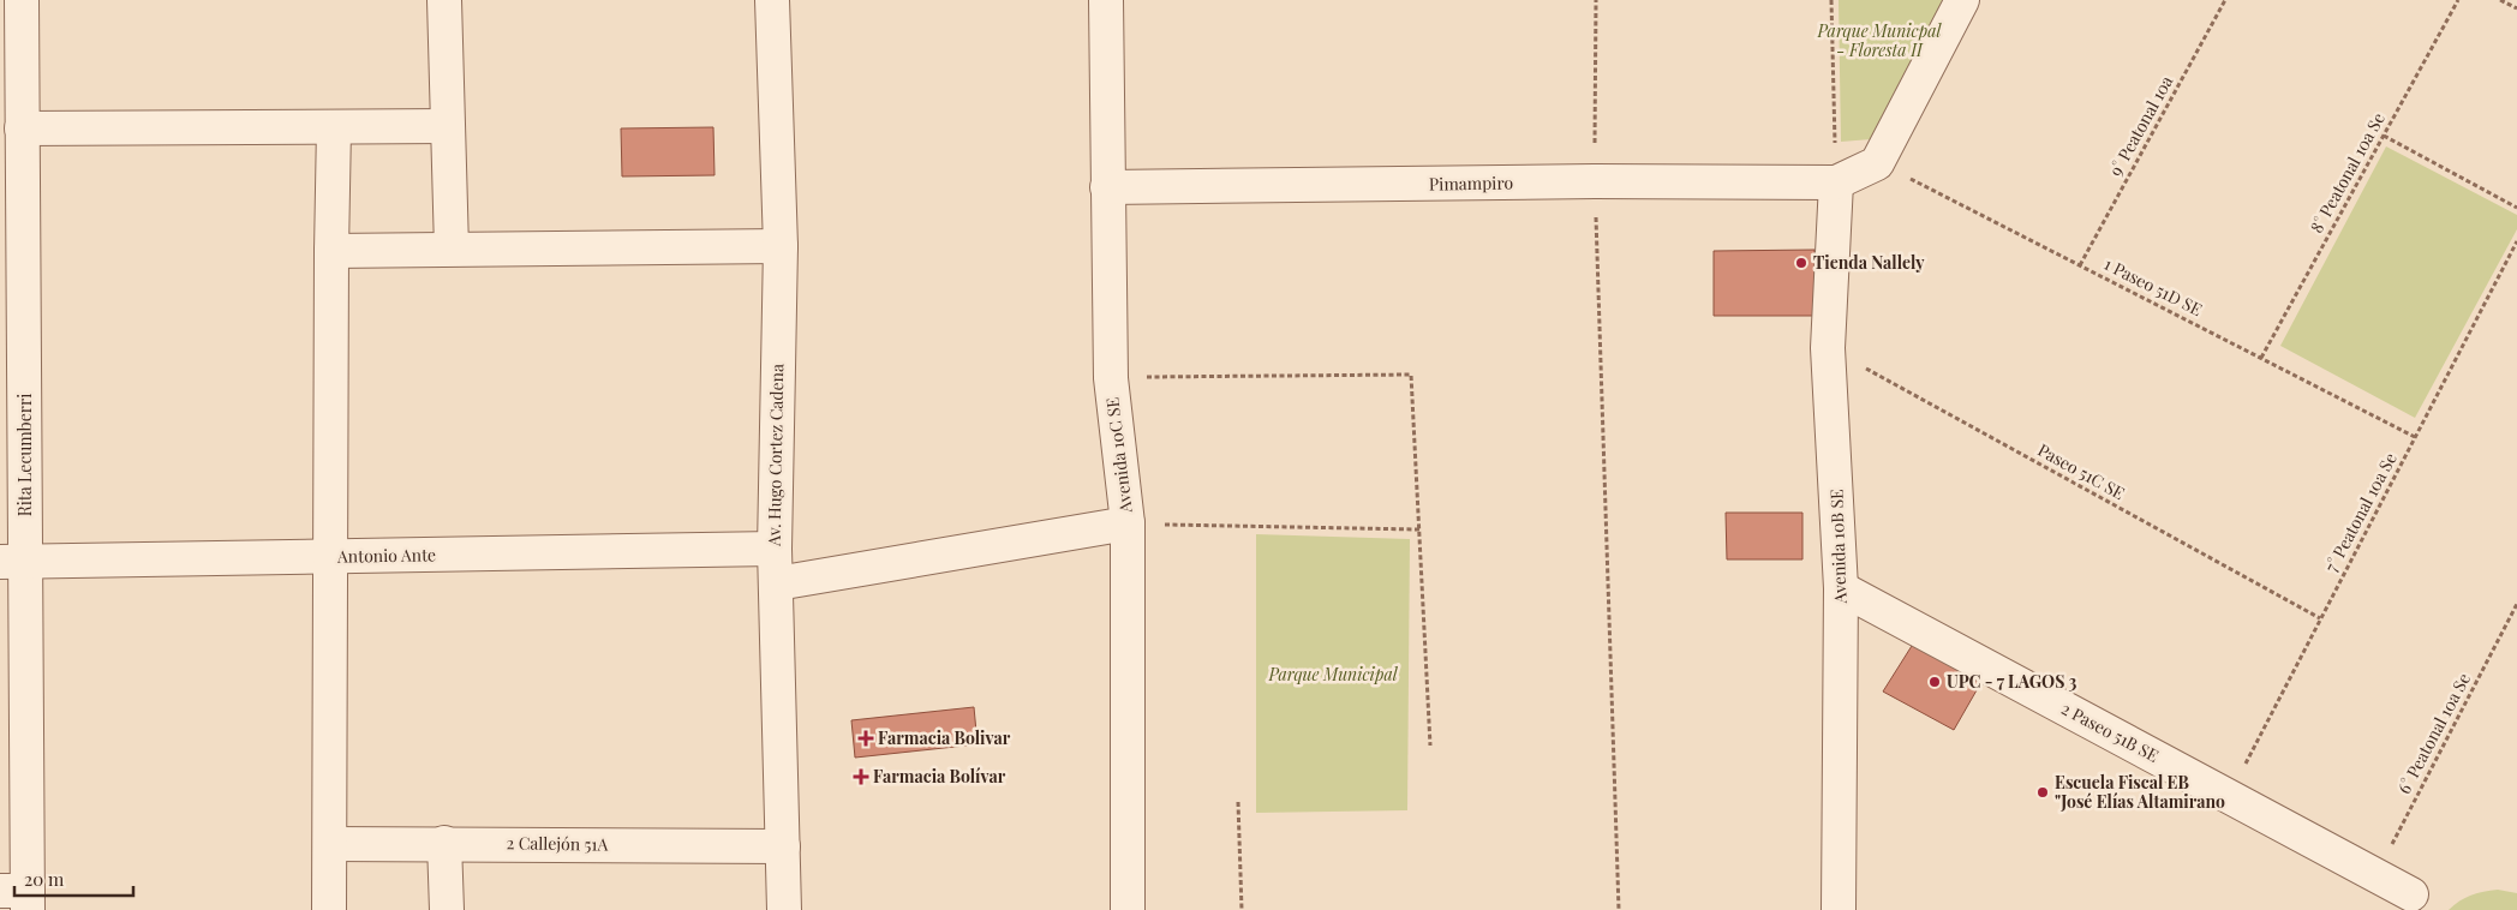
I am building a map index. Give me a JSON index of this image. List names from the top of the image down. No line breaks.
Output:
{"streets":{"street":["Pimampiro","Rita Lecumberri","Av. Hugo Cortez Cadena","Avenida 10C SE","Avenida 10B SE","Antonio Ante","2 Paseo 51B SE","2 Callejón 51A"],"path":["9° Peatonal 10a","8° Peatonal 10a Se","1 Paseo 51D SE","Paseo 51C SE","7° Peatonal 10a Se","6° Peatonal 10a Se"]},"crossings":[["9° Peatonal 10a","1 Paseo 51D SE"],["8° Peatonal 10a Se","1 Paseo 51D SE"],["Pimampiro","Avenida 10C SE"],["Pimampiro","Avenida 10B SE"],["1 Paseo 51D SE","7° Peatonal 10a Se"],["Rita Lecumberri","Antonio Ante"],["Av. Hugo Cortez Cadena","Antonio Ante"],["Av. Hugo Cortez Cadena","2 Callejón 51A"],["Paseo 51C SE","7° Peatonal 10a Se"],["Paseo 51C SE","Avenida 10B SE"],["7° Peatonal 10a Se","2 Paseo 51B SE"],["Avenida 10B SE","2 Paseo 51B SE"],["2 Paseo 51B SE","6° Peatonal 10a Se"]],"parks":["Parque Municpal - Floresta II","Parque Municipal"],"places":{"other":["Tienda Nallely","UPC - 7 LAGOS 3","Escuela Fiscal EB \"José Elías Altamirano"],"health":["Farmacia Bolivar","Farmacia Bolívar"]},"scale_bar":"20 m"}
